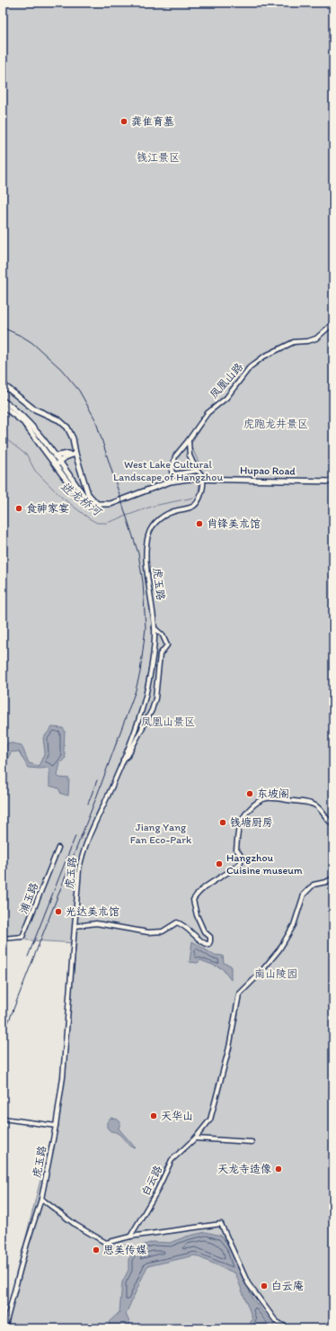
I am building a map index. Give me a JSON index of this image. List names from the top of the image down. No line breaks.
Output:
{"streets":{"main road":["Hupao Road"],"street":["凤凰山路","虎玉路","浦玉路","白云路"]},"crossings":[["Hupao Road","虎玉路"]],"water":["进龙桥河"],"parks":["钱江景区","虎跑龙井景区","West Lake Cultural Landscape of Hangzhou","凤凰山景区","Jiang Yang Fan Eco-Park","南山陵园"],"places":["龚隹育墓","食神家宴","肖锋美术馆","东坡阁","钱塘厨房","Hangzhou Cuisine museum","光达美术馆","天华山","天龙寺造像","思美传媒","白云庵"]}
